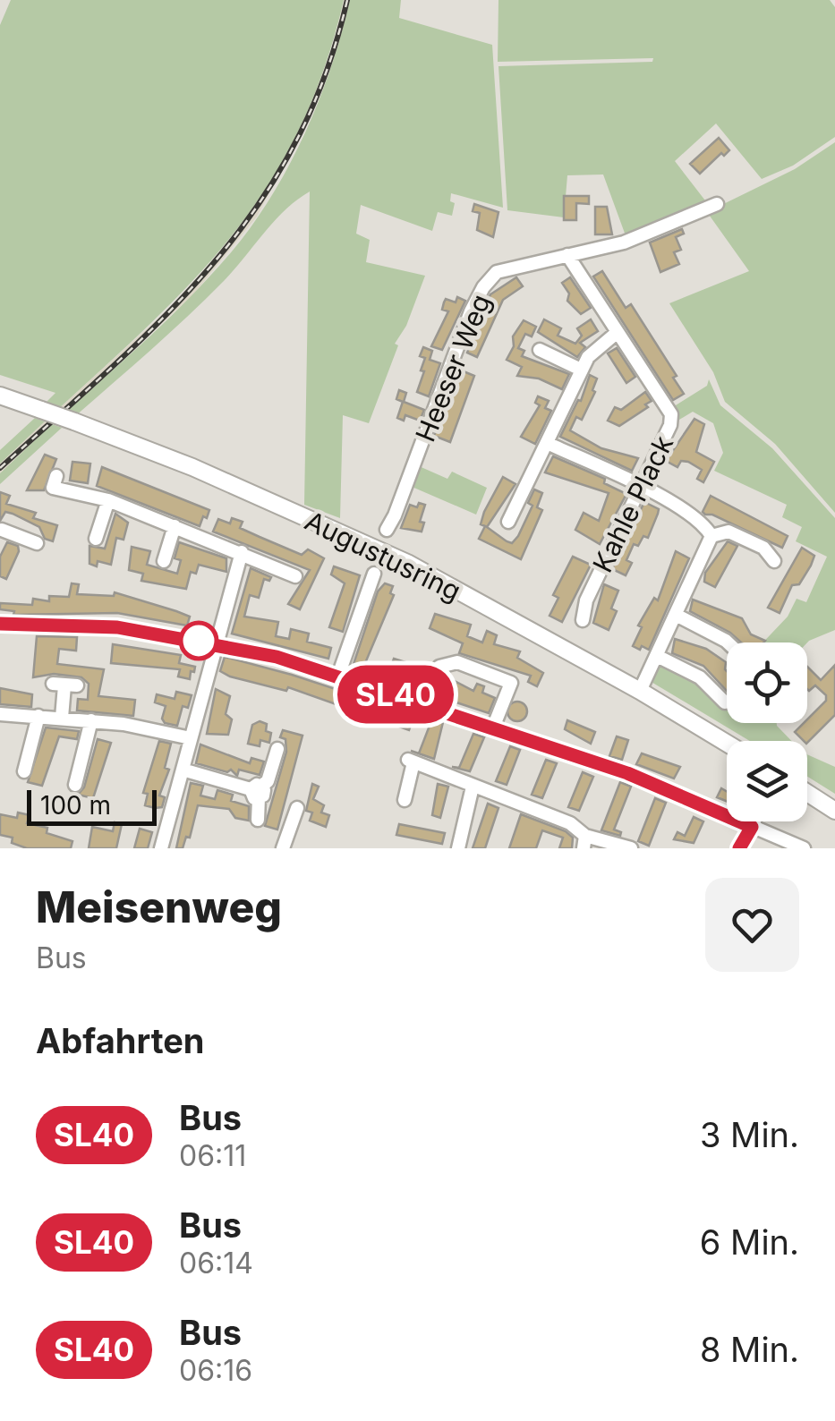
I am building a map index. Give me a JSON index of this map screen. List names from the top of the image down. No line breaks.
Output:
{"streets":{"main road":["Augustusring"],"street":["Heeser Weg","Kahle Plack"]},"crossings":[["Heeser Weg","Kahle Plack"]],"lines":["bus line SL40"],"scale_bar":"100 m","page":{"on_map":"SL40","scale":"100 m","heading":[["Meisenweg","Bus"],"Abfahrten"],"list":[{"mark":"SL40","name":"Bus","note":"06:11","value":"3 Min."},{"mark":"SL40","name":"Bus","note":"06:14","value":"6 Min."},{"mark":"SL40","name":"Bus","note":"06:16","value":"8 Min."}]}}
